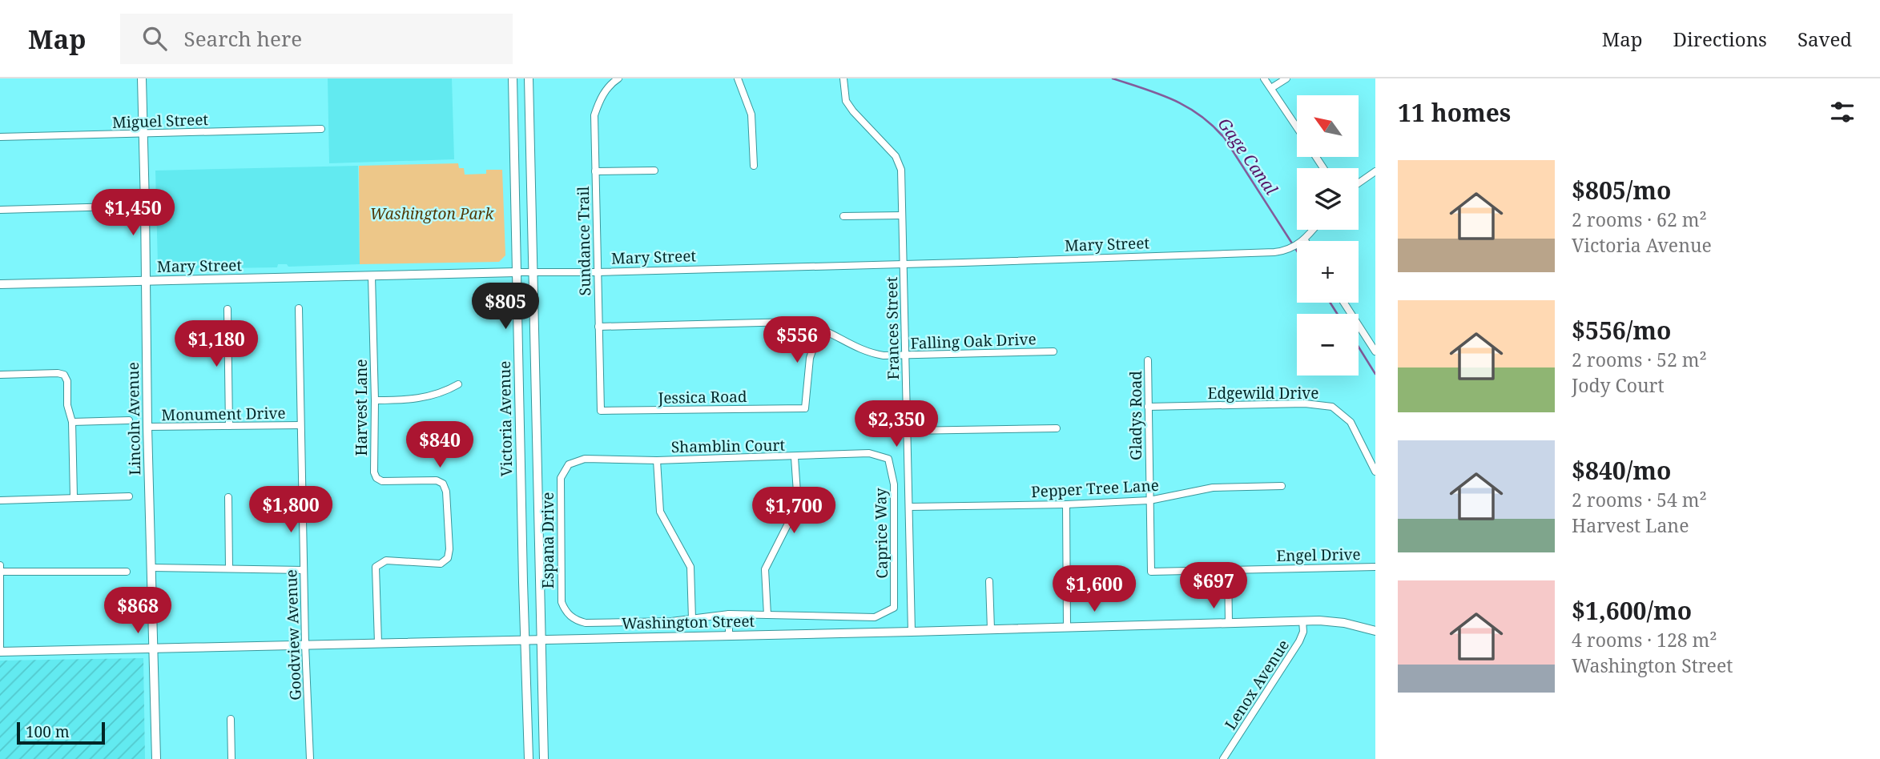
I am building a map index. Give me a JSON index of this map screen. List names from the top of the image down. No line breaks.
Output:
{"streets":{"main road":["Mary Street","Lincoln Avenue","Victoria Avenue","Washington Street"],"street":["Miguel Street","Sundance Trail","Frances Street","Falling Oak Drive","Edgewild Drive","Jessica Road","Harvest Lane","Monument Drive","Gladys Road","Shamblin Court","Pepper Tree Lane","Caprice Way","Espana Drive","Engel Drive","Goodview Avenue","Lenox Avenue"]},"crossings":[["Miguel Street","Lincoln Avenue"],["Sundance Trail","Mary Street"],["Sundance Trail","Falling Oak Drive"],["Sundance Trail","Jessica Road"],["Mary Street","Frances Street"],["Mary Street","Harvest Lane"],["Mary Street","Lincoln Avenue"],["Mary Street","Victoria Avenue"],["Frances Street","Falling Oak Drive"],["Frances Street","Pepper Tree Lane"],["Frances Street","Washington Street"],["Falling Oak Drive","Jessica Road"],["Edgewild Drive","Gladys Road"],["Harvest Lane","Washington Street"],["Monument Drive","Lincoln Avenue"],["Monument Drive","Goodview Avenue"],["Gladys Road","Pepper Tree Lane"],["Gladys Road","Engel Drive"],["Lincoln Avenue","Washington Street"],["Victoria Avenue","Washington Street"],["Shamblin Court","Caprice Way"],["Shamblin Court","Espana Drive"],["Washington Street","Goodview Avenue"],["Washington Street","Lenox Avenue"]],"water":["Gage Canal"],"parks":["Washington Park"],"scale_bar":"100 m","north":"top left","page":{"header":"Map","search":"Search here","nav":["Map","Directions","Saved"],"heading":"11 homes","map_buttons":["+","−"],"list":[{"name":"$805/mo","note":"2 rooms · 62 m² · Victoria Avenue"},{"name":"$556/mo","note":"2 rooms · 52 m² · Jody Court"},{"name":"$840/mo","note":"2 rooms · 54 m² · Harvest Lane"},{"name":"$1,600/mo","note":"4 rooms · 128 m² · Washington Street"}],"price":["$1,450","$805","$556","$1,180","$2,350","$840","$1,800","$1,700","$697","$1,600","$868"],"scale":"100 m"}}
